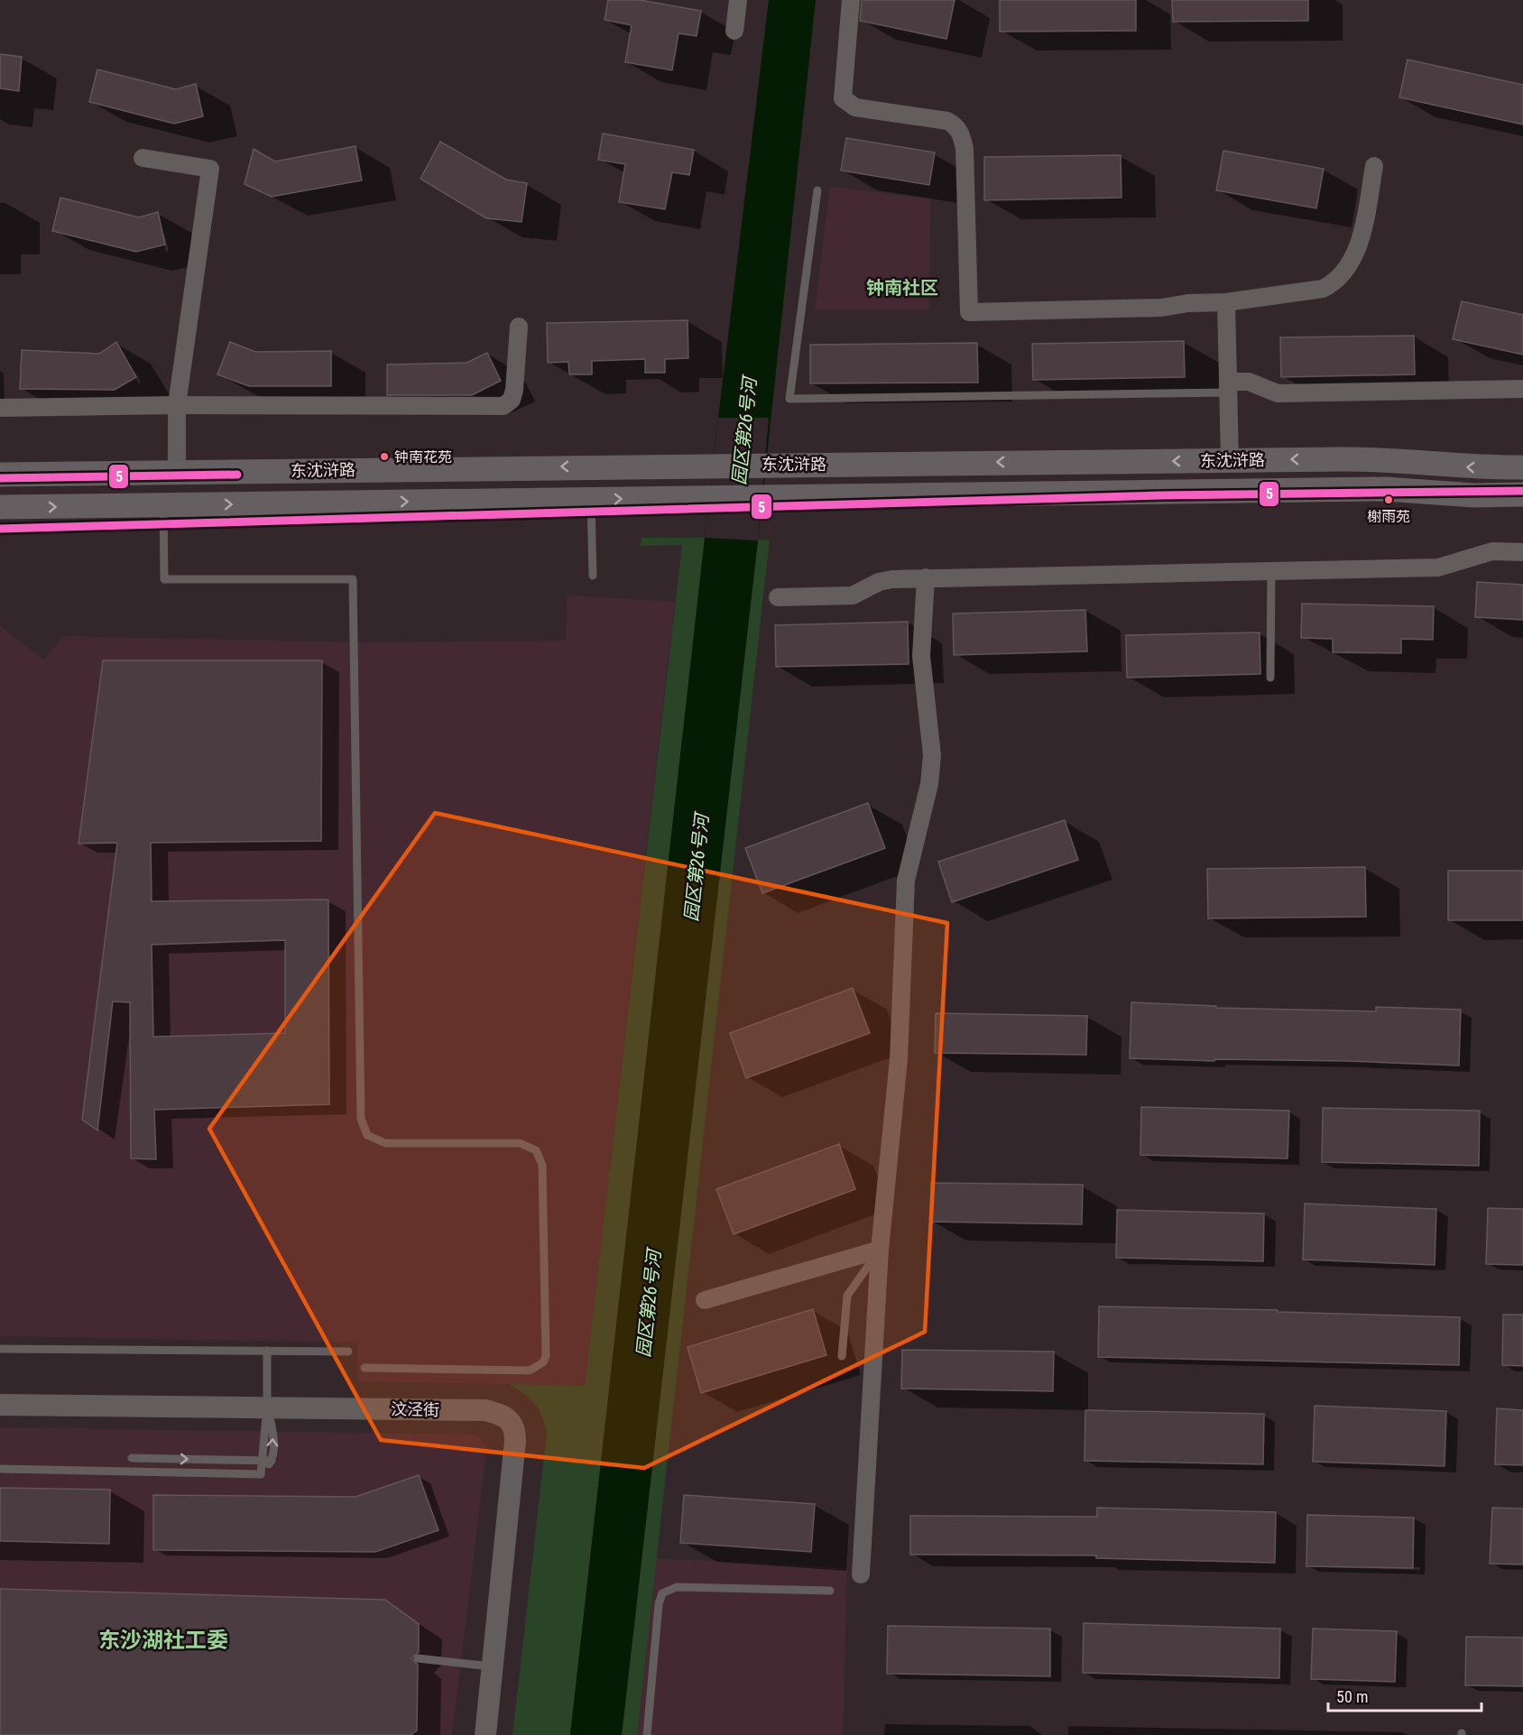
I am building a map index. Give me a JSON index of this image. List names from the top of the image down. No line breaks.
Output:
{"streets":{"main road":["东沈浒路"],"street":["汶泾街"]},"districts":["钟南社区","东沙湖社工委"],"water":["园区第26号河"],"places":["钟南花苑","榭雨苑"],"lines":["transit line 5"],"scale_bar":"50 m"}
